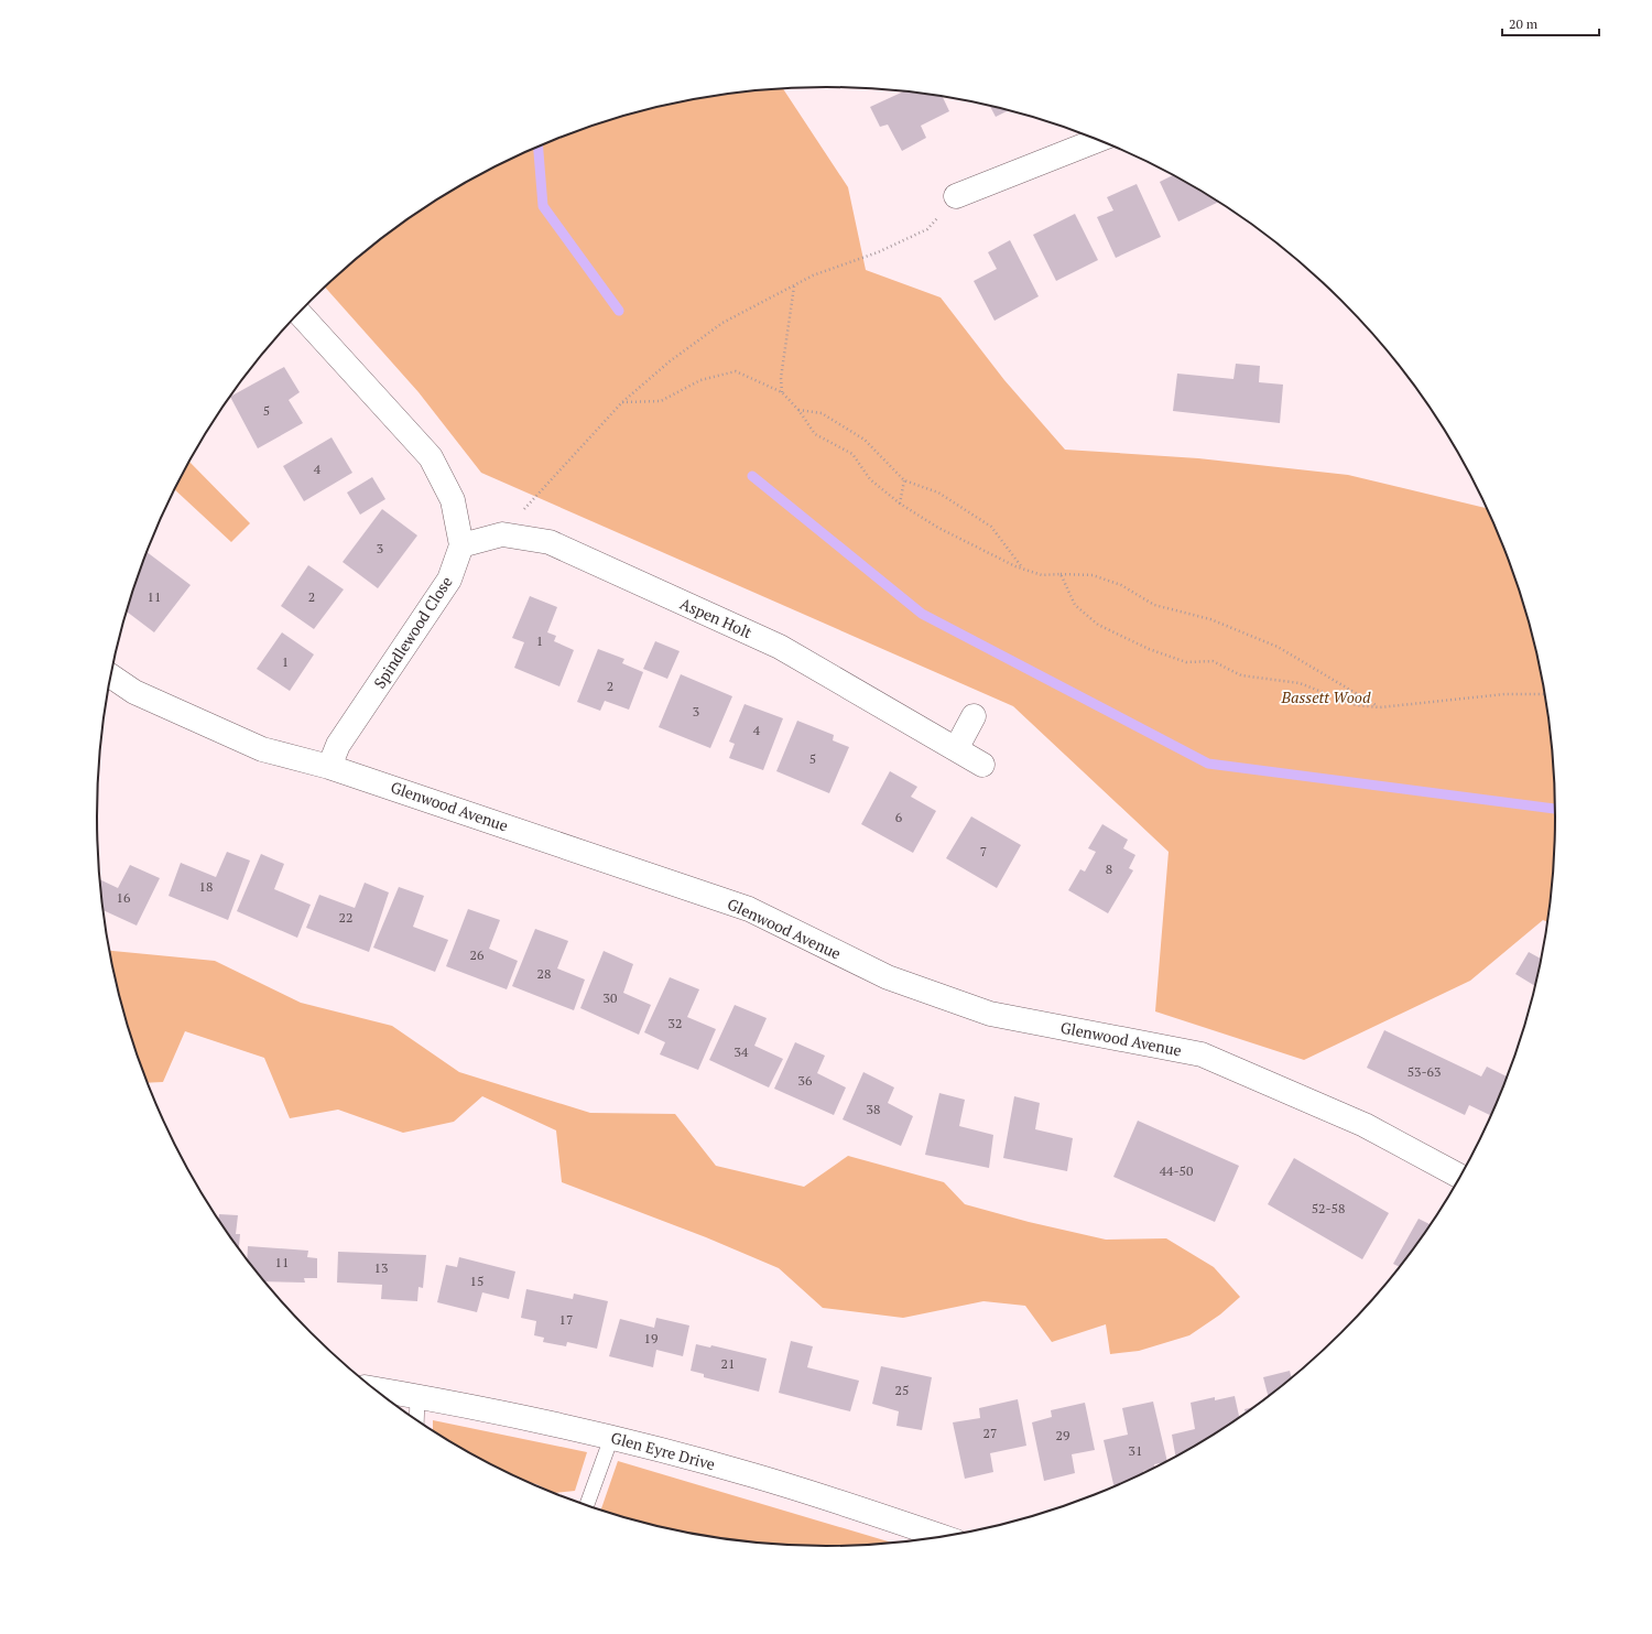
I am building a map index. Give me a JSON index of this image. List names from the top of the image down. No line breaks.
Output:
{"streets":{"street":["Aspen Holt","Spindlewood Close","Glenwood Avenue","Glen Eyre Drive"]},"crossings":[["Aspen Holt","Spindlewood Close"],["Spindlewood Close","Glenwood Avenue"]],"parks":["Bassett Wood"],"house_numbers":["5","4","3","11","2","1","1","2","3","4","5","6","7","8","18","16","22","26","28","30","32","34","53-63","36","38","44-50","52-58","11","13","15","17","19","21","25","27","29","31"],"scale_bar":"20 m"}
